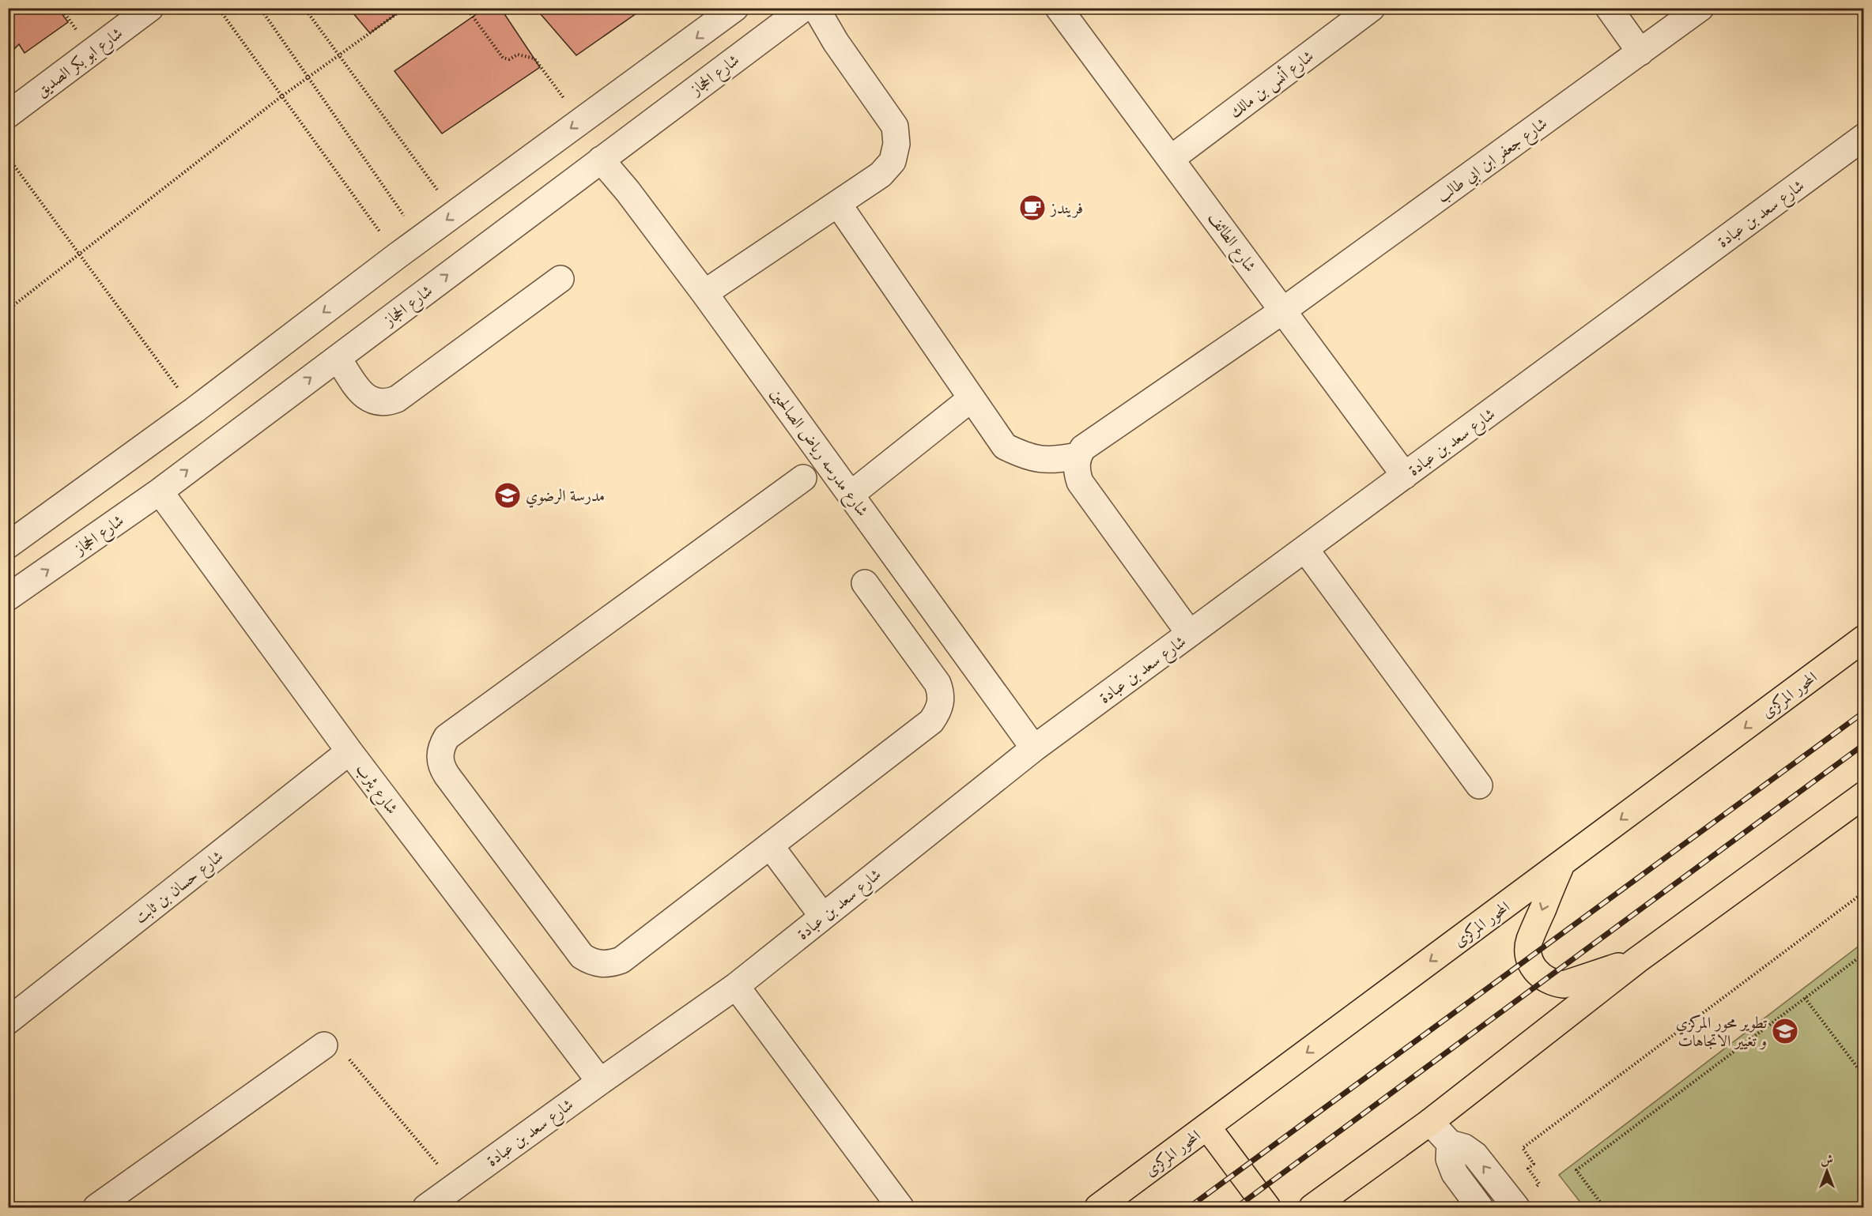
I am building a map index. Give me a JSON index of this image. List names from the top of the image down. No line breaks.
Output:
{"streets":{"main road":["المحور المركزى"],"street":["شارع ابو بكر الصديق","شارع الحجاز","شارع أنس بن مالك","شارع جعفر ابن ابي طالب","شارع سعد بن عبادة","شارع الطائف","شارع مدرسه رياض الصالحين","شارع يثرب","شارع حسان بن ثابت"]},"crossings":[["شارع الحجاز","شارع مدرسه رياض الصالحين"],["شارع الحجاز","شارع يثرب"],["شارع أنس بن مالك","شارع الطائف"],["شارع جعفر ابن ابي طالب","شارع الطائف"],["شارع سعد بن عبادة","شارع الطائف"],["شارع سعد بن عبادة","شارع مدرسه رياض الصالحين"],["شارع سعد بن عبادة","شارع يثرب"],["شارع يثرب","شارع حسان بن ثابت"]],"places":{"cafe":["فريندز"],"school or university":["مدرسة الرضوي","تطوير محور المركزي و تغيير الاتجاهات"]},"north":"top"}
